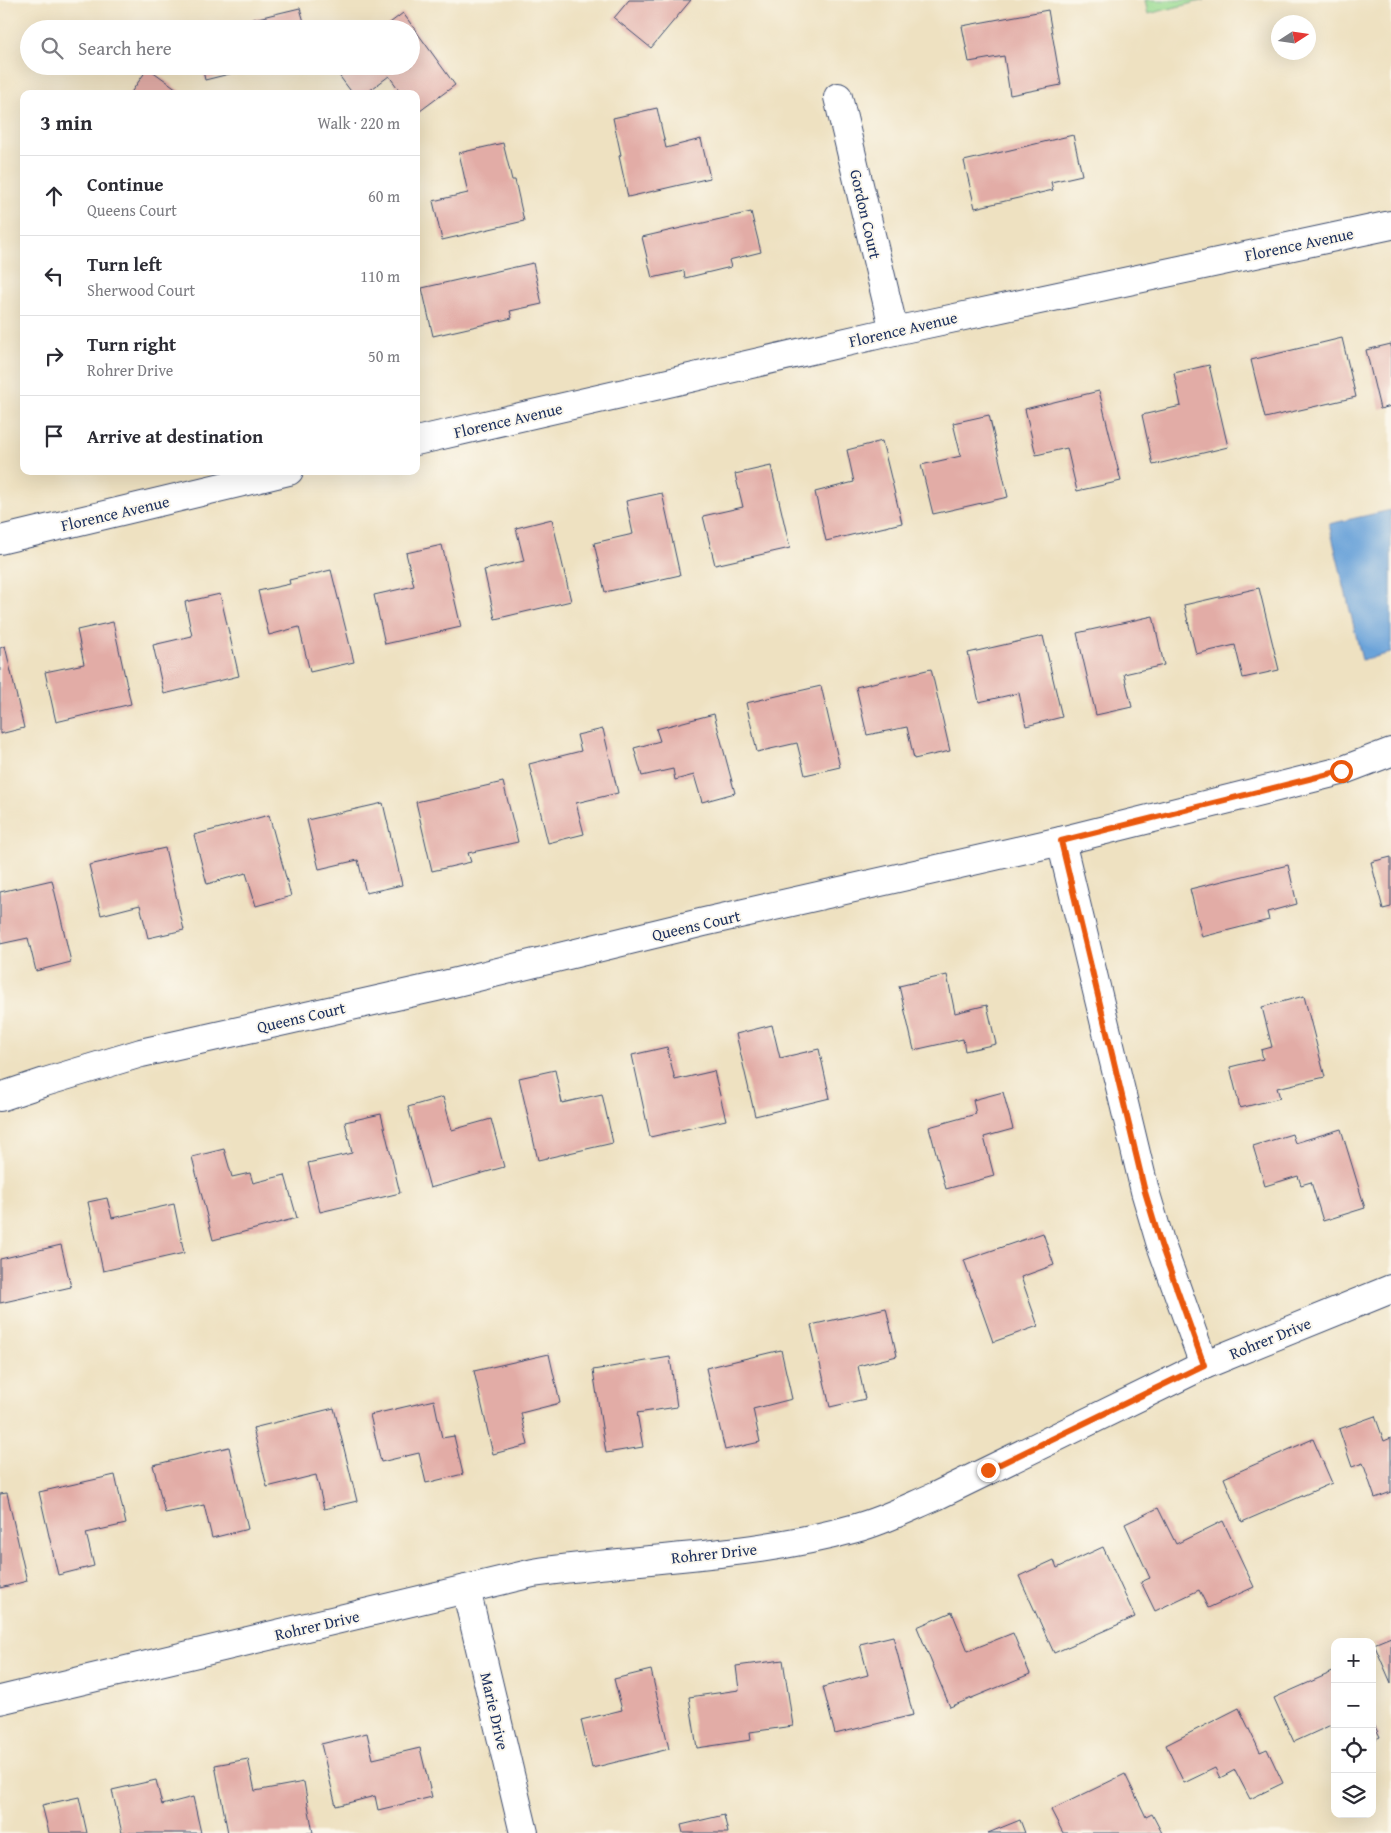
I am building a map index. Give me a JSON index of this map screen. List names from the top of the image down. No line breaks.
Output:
{"streets":{"street":["Gordon Court","Florence Avenue","Queens Court","Rohrer Drive","Marie Drive"]},"crossings":[["Gordon Court","Florence Avenue"],["Rohrer Drive","Marie Drive"]],"north":"right","page":{"search":"Search here","heading":["3 min","Walk · 220 m"],"list":[["Continue","Queens Court","60 m"],["Turn left","Sherwood Court","110 m"],["Turn right","Rohrer Drive","50 m"],"Arrive at destination"],"map_buttons":["+","−"]}}
